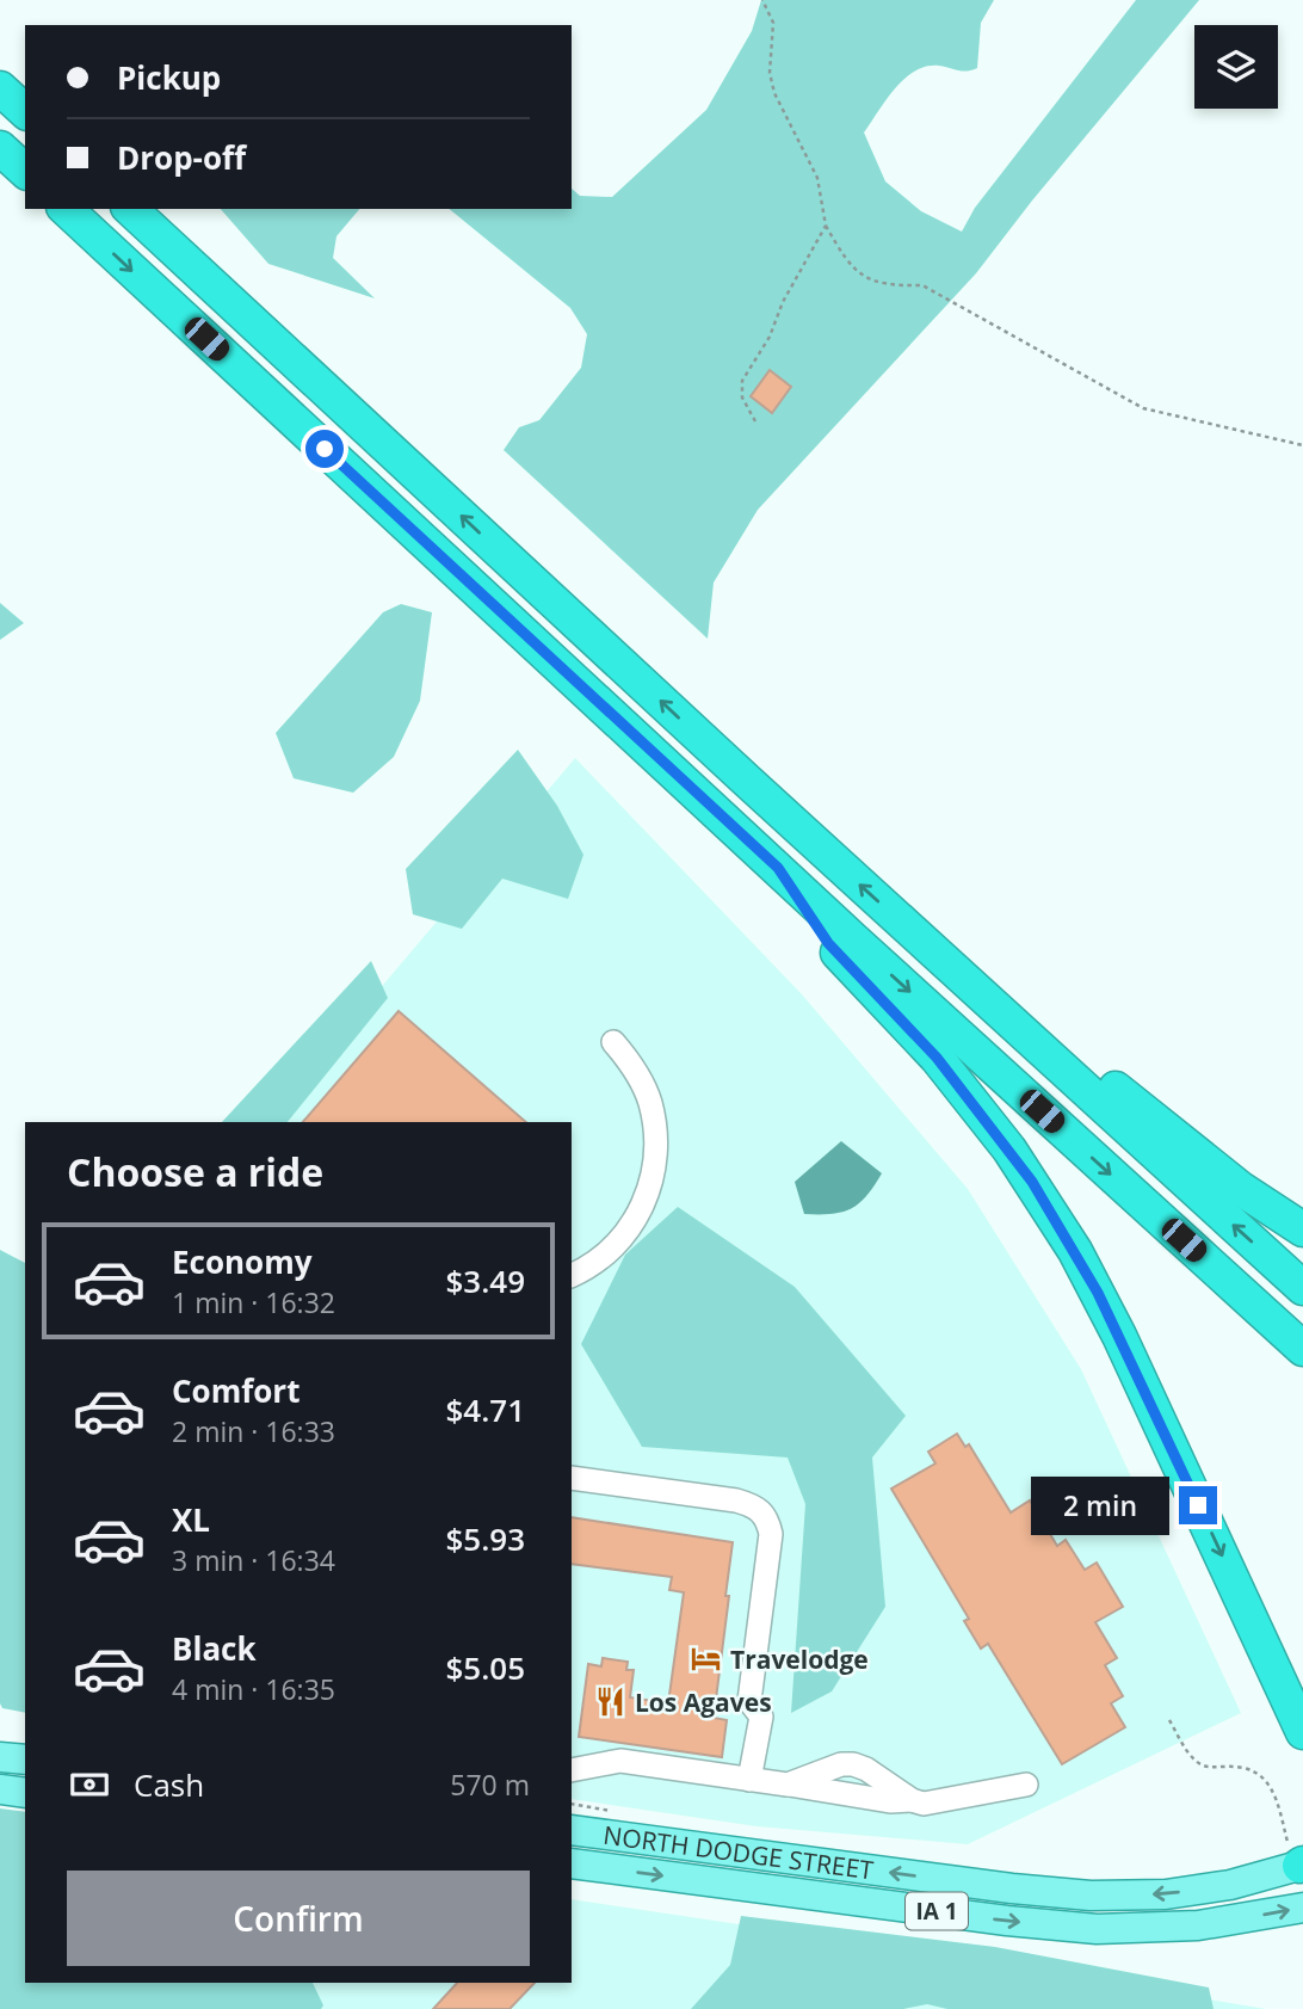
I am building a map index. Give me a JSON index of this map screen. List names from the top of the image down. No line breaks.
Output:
{"streets":{"main road":["NORTH DODGE STREET","IA 1"]},"places":{"hotel":["Travelodge"],"restaurant":["Los Agaves"]},"page":{"banner":["Pickup","Drop-off"],"heading":"Choose a ride","list":[{"name":"Economy","note":"1 min · 16:32","value":"$3.49"},{"name":"Comfort","note":"2 min · 16:33","value":"$4.71"},{"name":"XL","note":"3 min · 16:34","value":"$5.93"},{"name":"Black","note":"4 min · 16:35","value":"$5.05"}],"bubble":"2 min","pay":["Cash","570 m"],"buttons":"Confirm"}}
